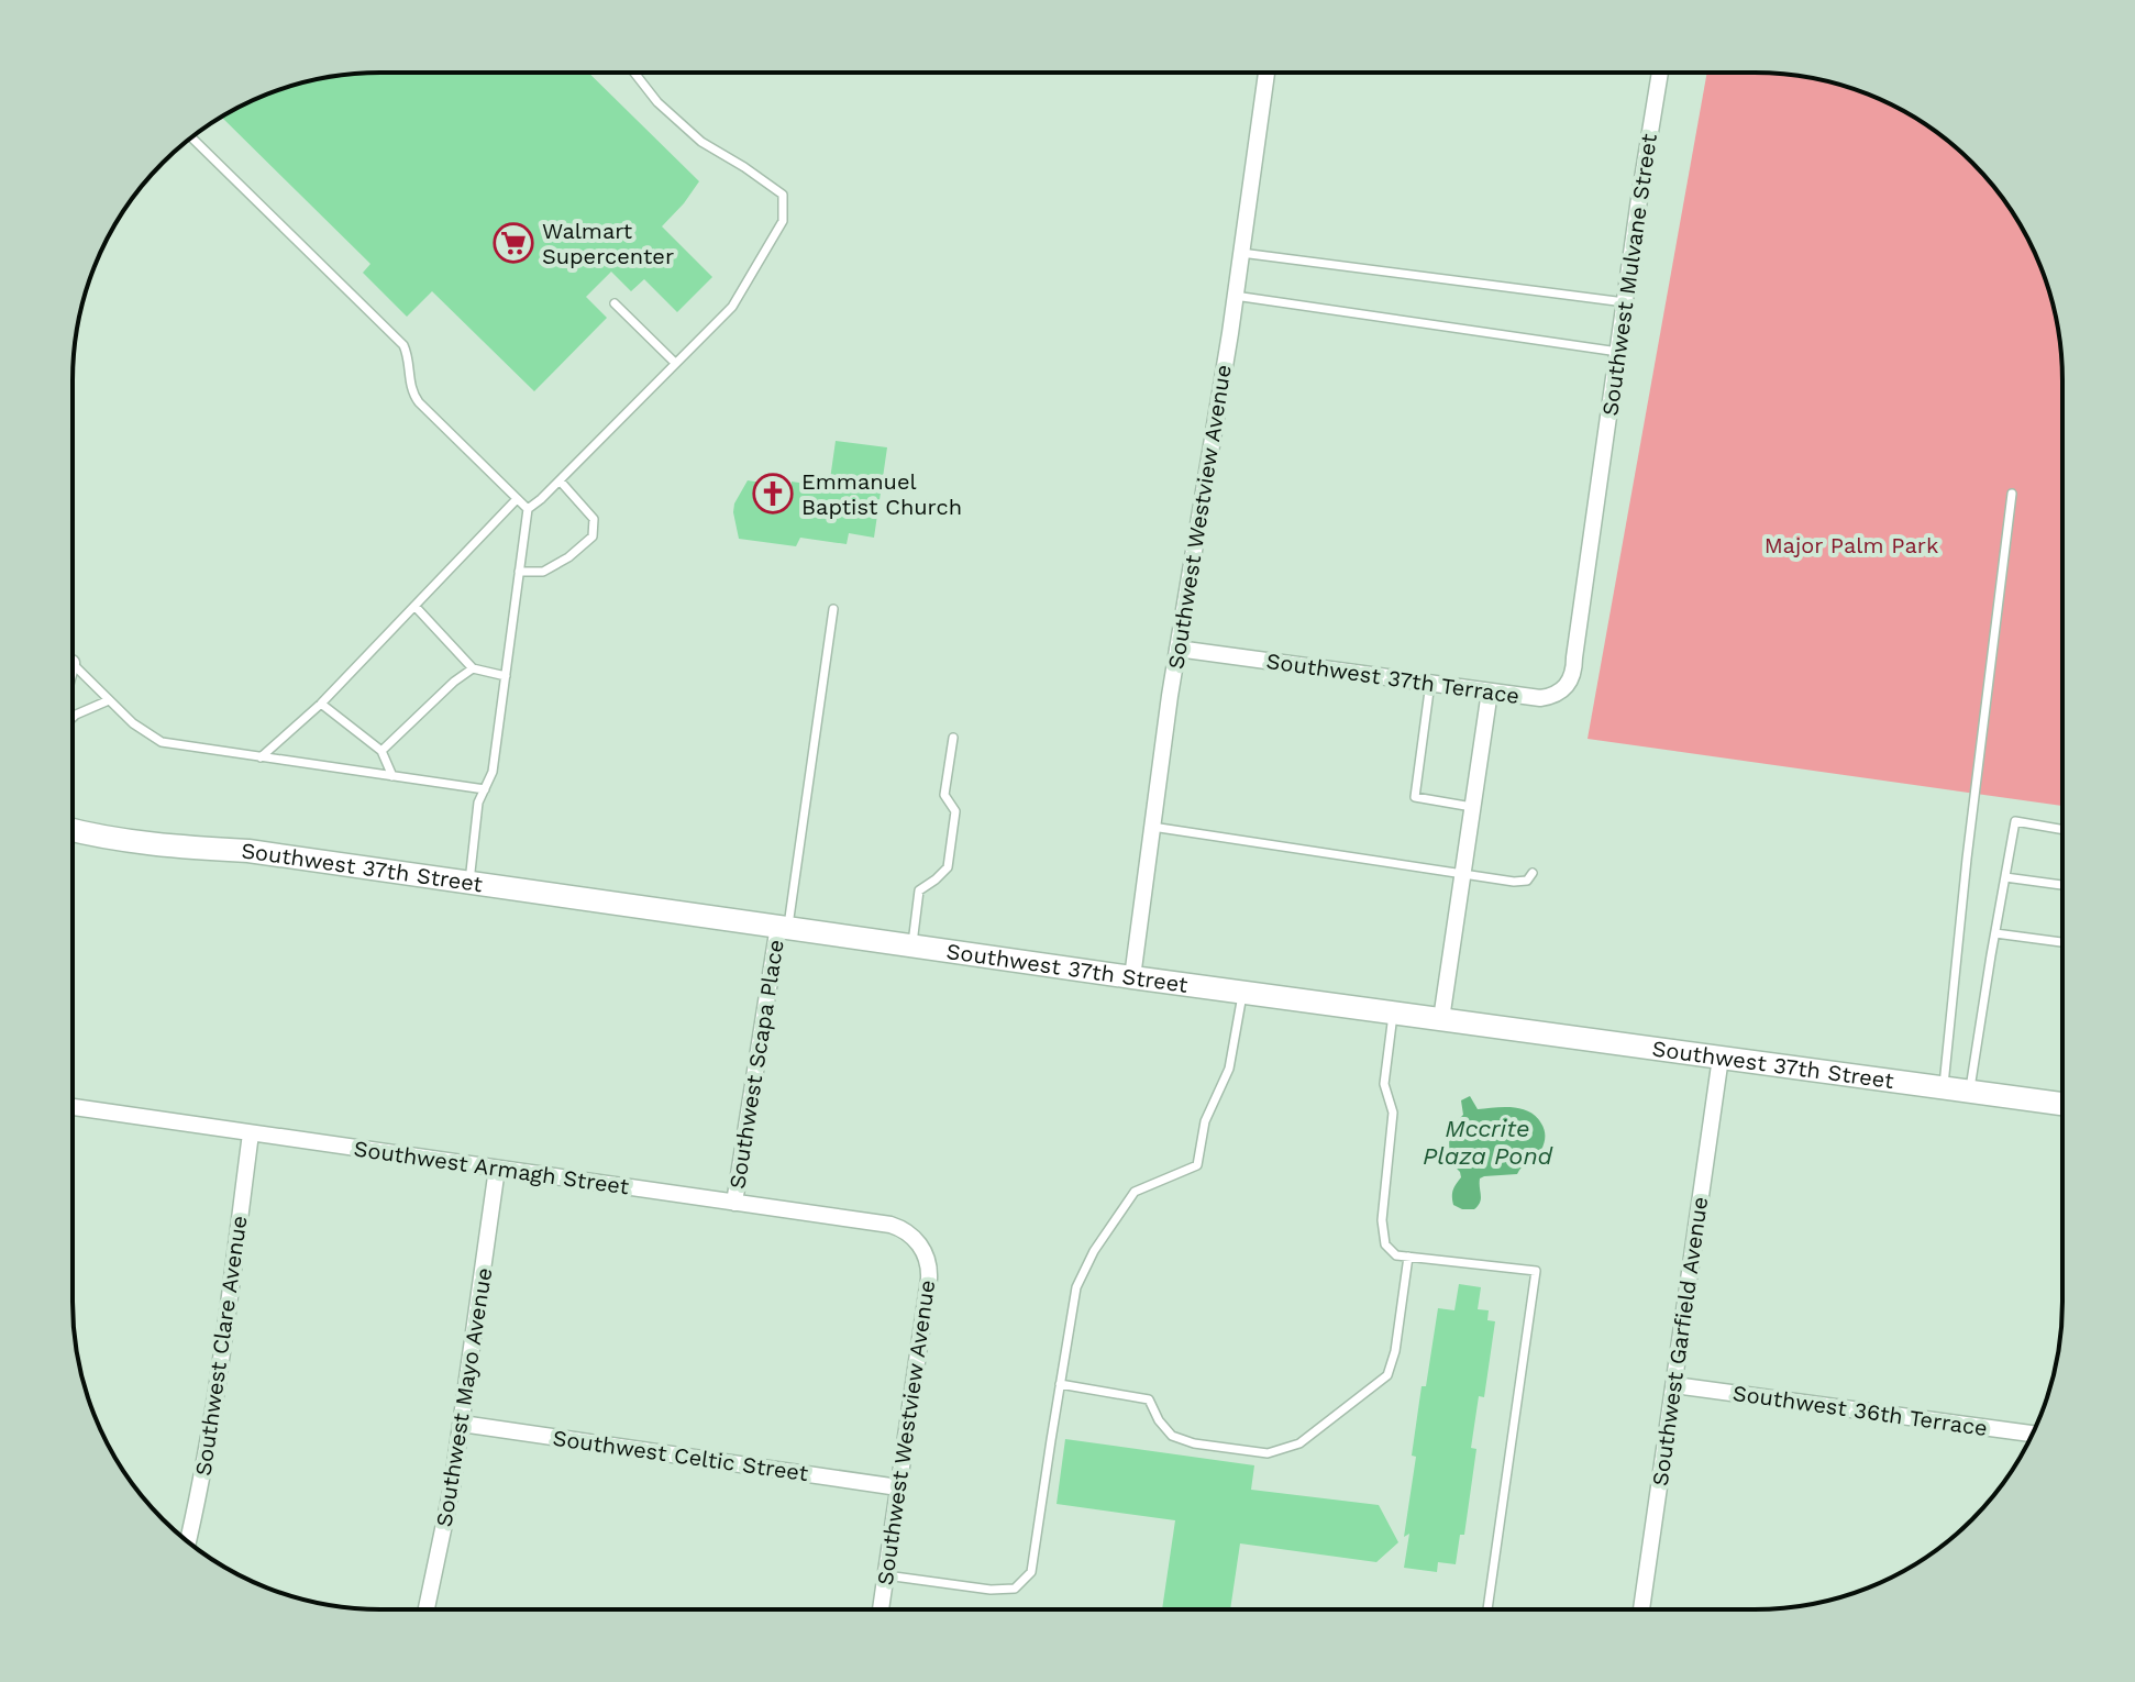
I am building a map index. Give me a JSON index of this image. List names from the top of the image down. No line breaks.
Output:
{"streets":{"main road":["Southwest 37th Street"],"street":["Southwest Mulvane Street","Southwest Westview Avenue","Southwest 37th Terrace","Southwest Scapa Place","Southwest Armagh Street","Southwest Garfield Avenue","Southwest Clare Avenue","Southwest Mayo Avenue","Southwest 36th Terrace","Southwest Celtic Street"]},"crossings":[["Southwest Mulvane Street","Southwest 37th Terrace"],["Southwest Westview Avenue","Southwest 37th Terrace"],["Southwest Westview Avenue","Southwest 37th Street"],["Southwest Westview Avenue","Southwest Armagh Street"],["Southwest Westview Avenue","Southwest Celtic Street"],["Southwest 37th Street","Southwest Scapa Place"],["Southwest 37th Street","Southwest Garfield Avenue"],["Southwest Scapa Place","Southwest Armagh Street"],["Southwest Armagh Street","Southwest Clare Avenue"],["Southwest Armagh Street","Southwest Mayo Avenue"],["Southwest Garfield Avenue","Southwest 36th Terrace"],["Southwest Mayo Avenue","Southwest Celtic Street"]],"water":["Mccrite Plaza Pond"],"parks":["Major Palm Park"],"places":{"supermarket":["Walmart Supercenter"],"church":["Emmanuel Baptist Church"]}}
